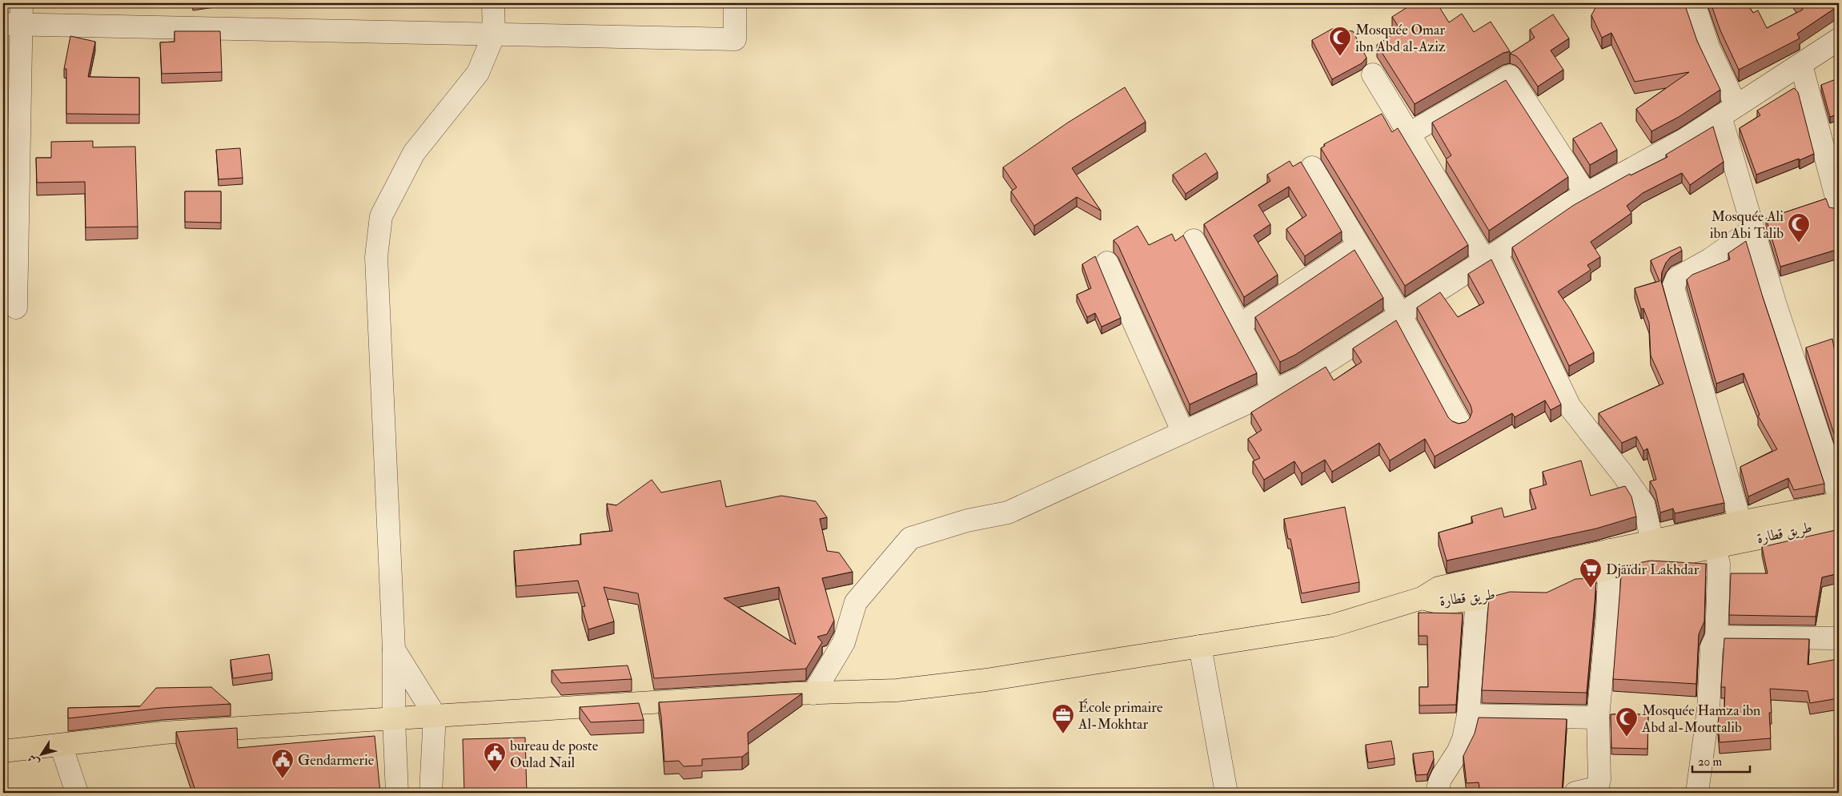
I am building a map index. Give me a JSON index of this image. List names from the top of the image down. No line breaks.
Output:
{"streets":{"main road":["طريق قطارة"]},"places":{"mosque":["Mosquée Omar ibn Abd al-Aziz","Mosquée Ali ibn Abi Talib","Mosquée Hamza ibn Abd al-Mouttalib"],"supermarket":["Djaïdir Lakhdar"],"office":["École primaire Al-Mokhtar"],"public building":["bureau de poste Oulad Nail","Gendarmerie"]},"scale_bar":"20 m","north":"bottom left"}
